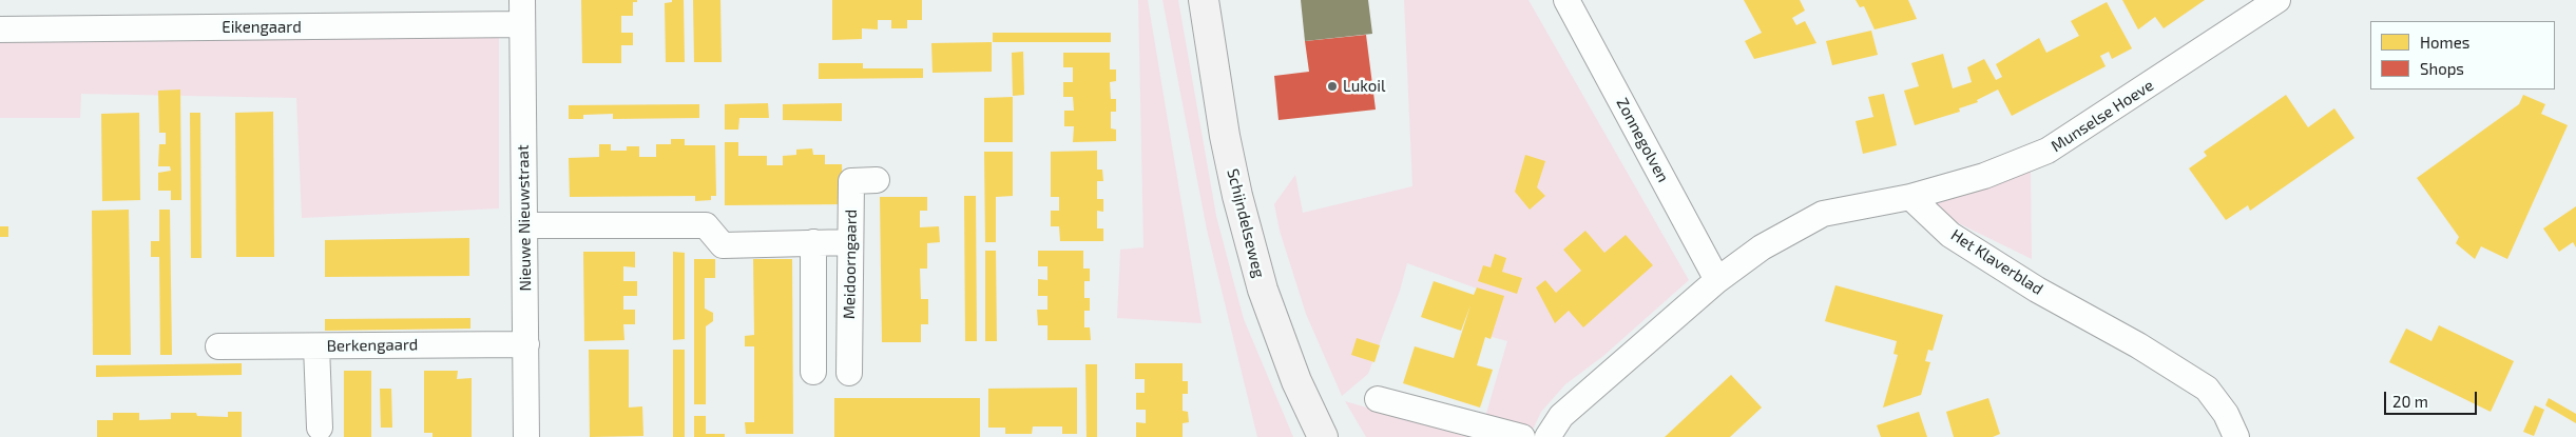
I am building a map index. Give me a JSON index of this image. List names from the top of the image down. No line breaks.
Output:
{"streets":{"main road":["Schijndelseweg"],"street":["Eikengaard","Munselse Hoeve","Zonnegolven","Nieuwe Nieuwstraat","Het Klaverblad","Meidoorngaard","Berkengaard"]},"crossings":[["Eikengaard","Nieuwe Nieuwstraat"],["Munselse Hoeve","Het Klaverblad"],["Nieuwe Nieuwstraat","Berkengaard"]],"places":["Lukoil"],"legend":["Homes","Shops"],"scale_bar":"20 m"}
